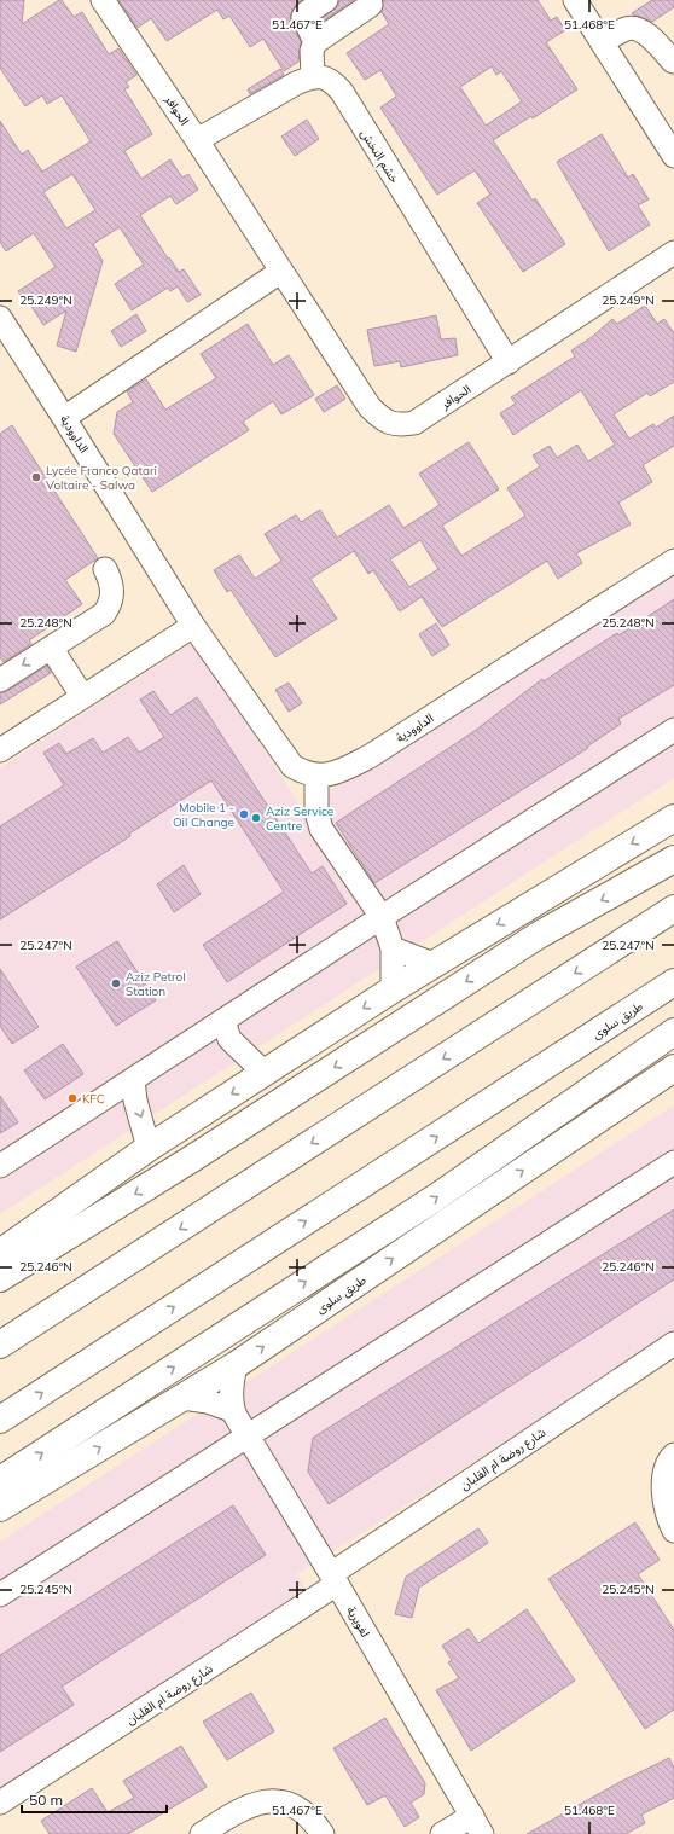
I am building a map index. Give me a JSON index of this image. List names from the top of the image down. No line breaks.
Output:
{"streets":{"main road":["طريق سلوى"],"street":["الحوافر","خشم النخش","الداوودية","شارع روضة ام القلبان","لغويرية"]},"crossings":[["الحوافر","خشم النخش"],["طريق سلوى","لغويرية"],["شارع روضة ام القلبان","لغويرية"]],"places":["Lycée Franco Qatari Voltaire - Salwa","Mobile 1 - Oil Change","Aziz Service Centre","Aziz Petrol Station","KFC"],"scale_bar":"50 m","coordinates":["51.467°E","51.468°E","25.249°N","25.248°N","25.247°N","25.246°N","25.245°N"]}
